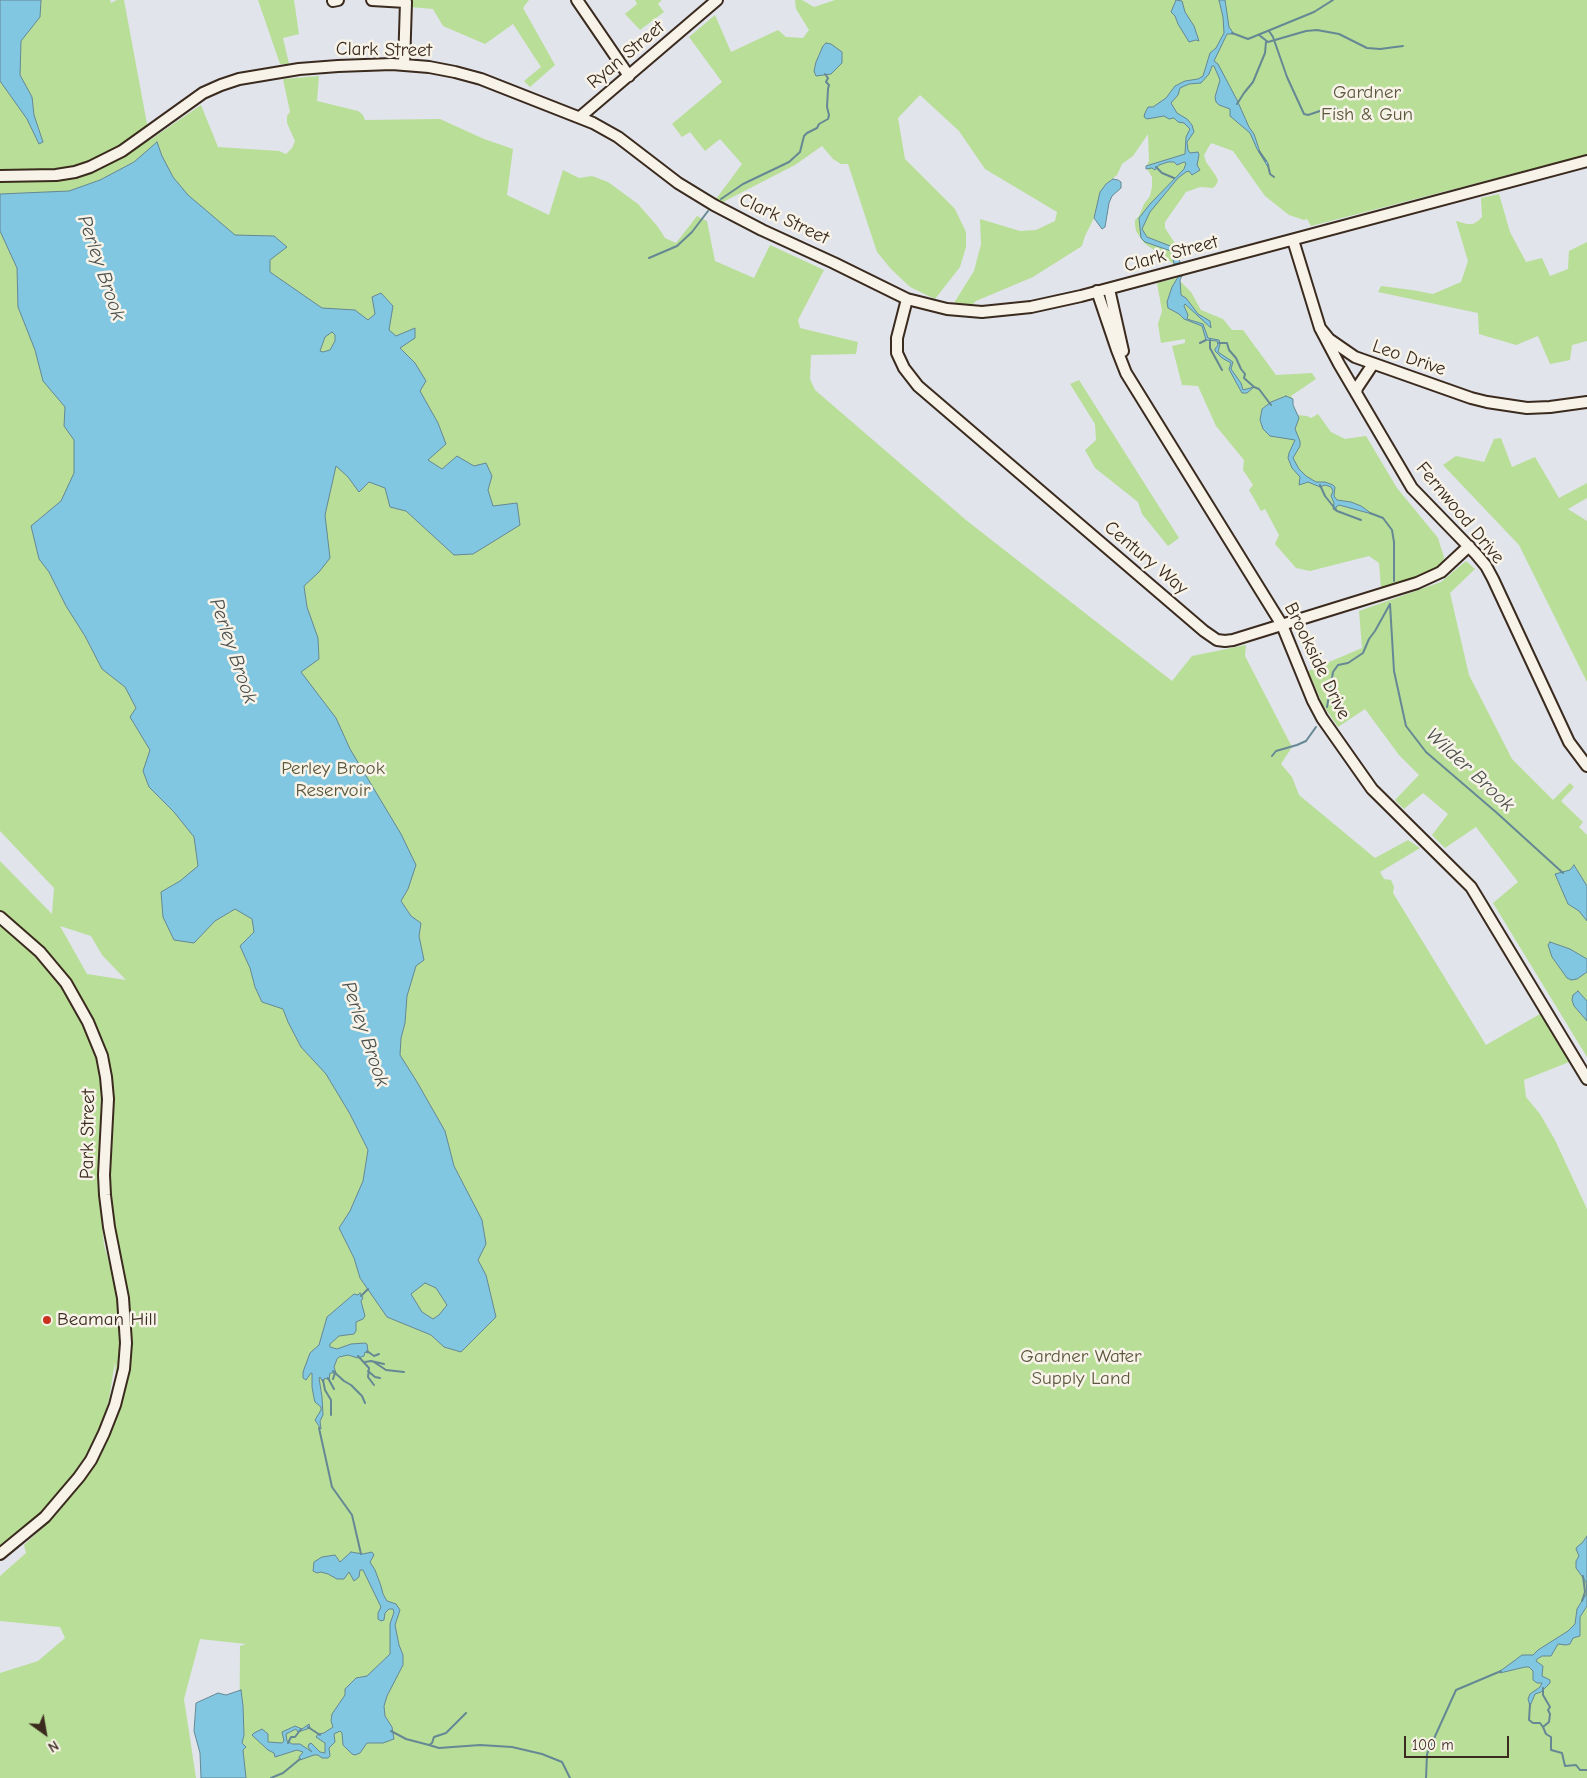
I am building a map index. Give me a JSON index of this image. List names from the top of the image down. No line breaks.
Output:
{"streets":{"street":["Clark Street","Ryan Street","Leo Drive","Fernwood Drive","Century Way","Brookside Drive","Park Street"]},"crossings":[["Clark Street","Ryan Street"],["Clark Street","Leo Drive"],["Clark Street","Century Way"],["Clark Street","Brookside Drive"],["Leo Drive","Fernwood Drive"],["Fernwood Drive","Century Way"],["Century Way","Brookside Drive"]],"water":["Perley Brook","Wilder Brook"],"parks":["Gardner Fish & Gun","Perley Brook Reservoir","Gardner Water Supply Land"],"places":["Beaman Hill"],"scale_bar":"100 m","north":"bottom right"}
